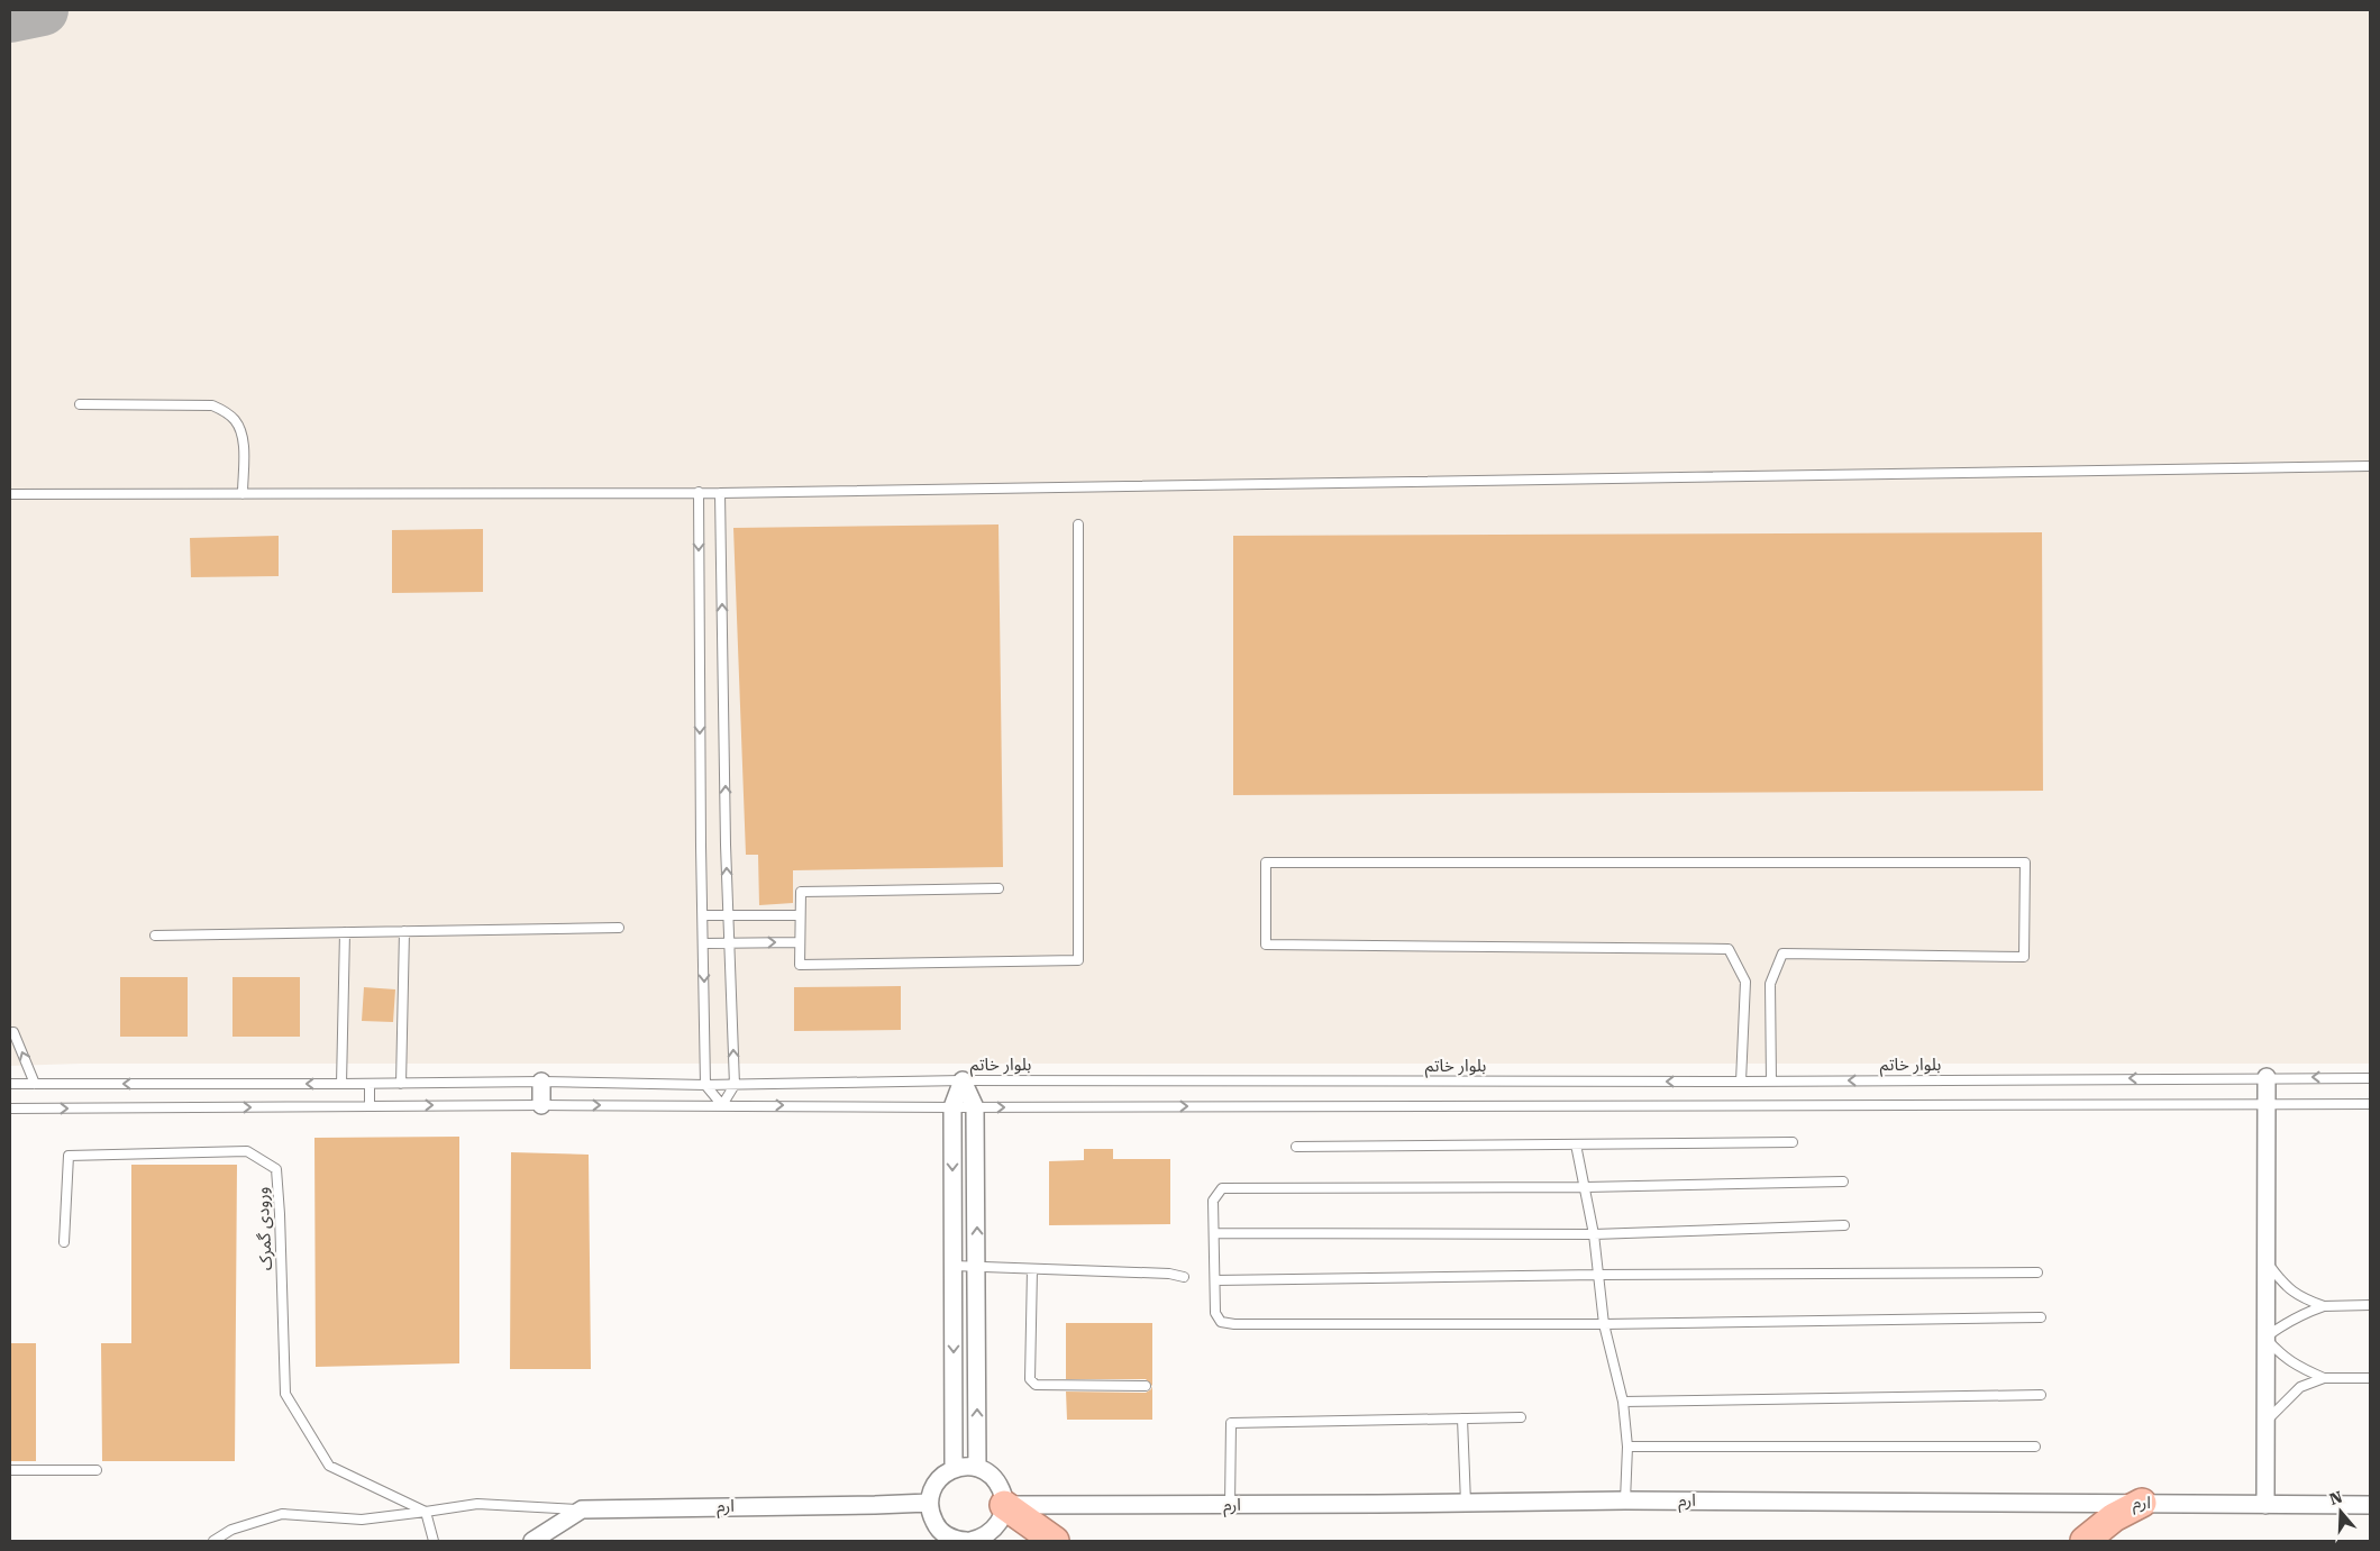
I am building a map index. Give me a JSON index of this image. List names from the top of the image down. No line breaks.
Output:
{"streets":{"street":["ارم"],"lane":["بلوار خاتم","ورودی گمرک"]},"north":"top"}
